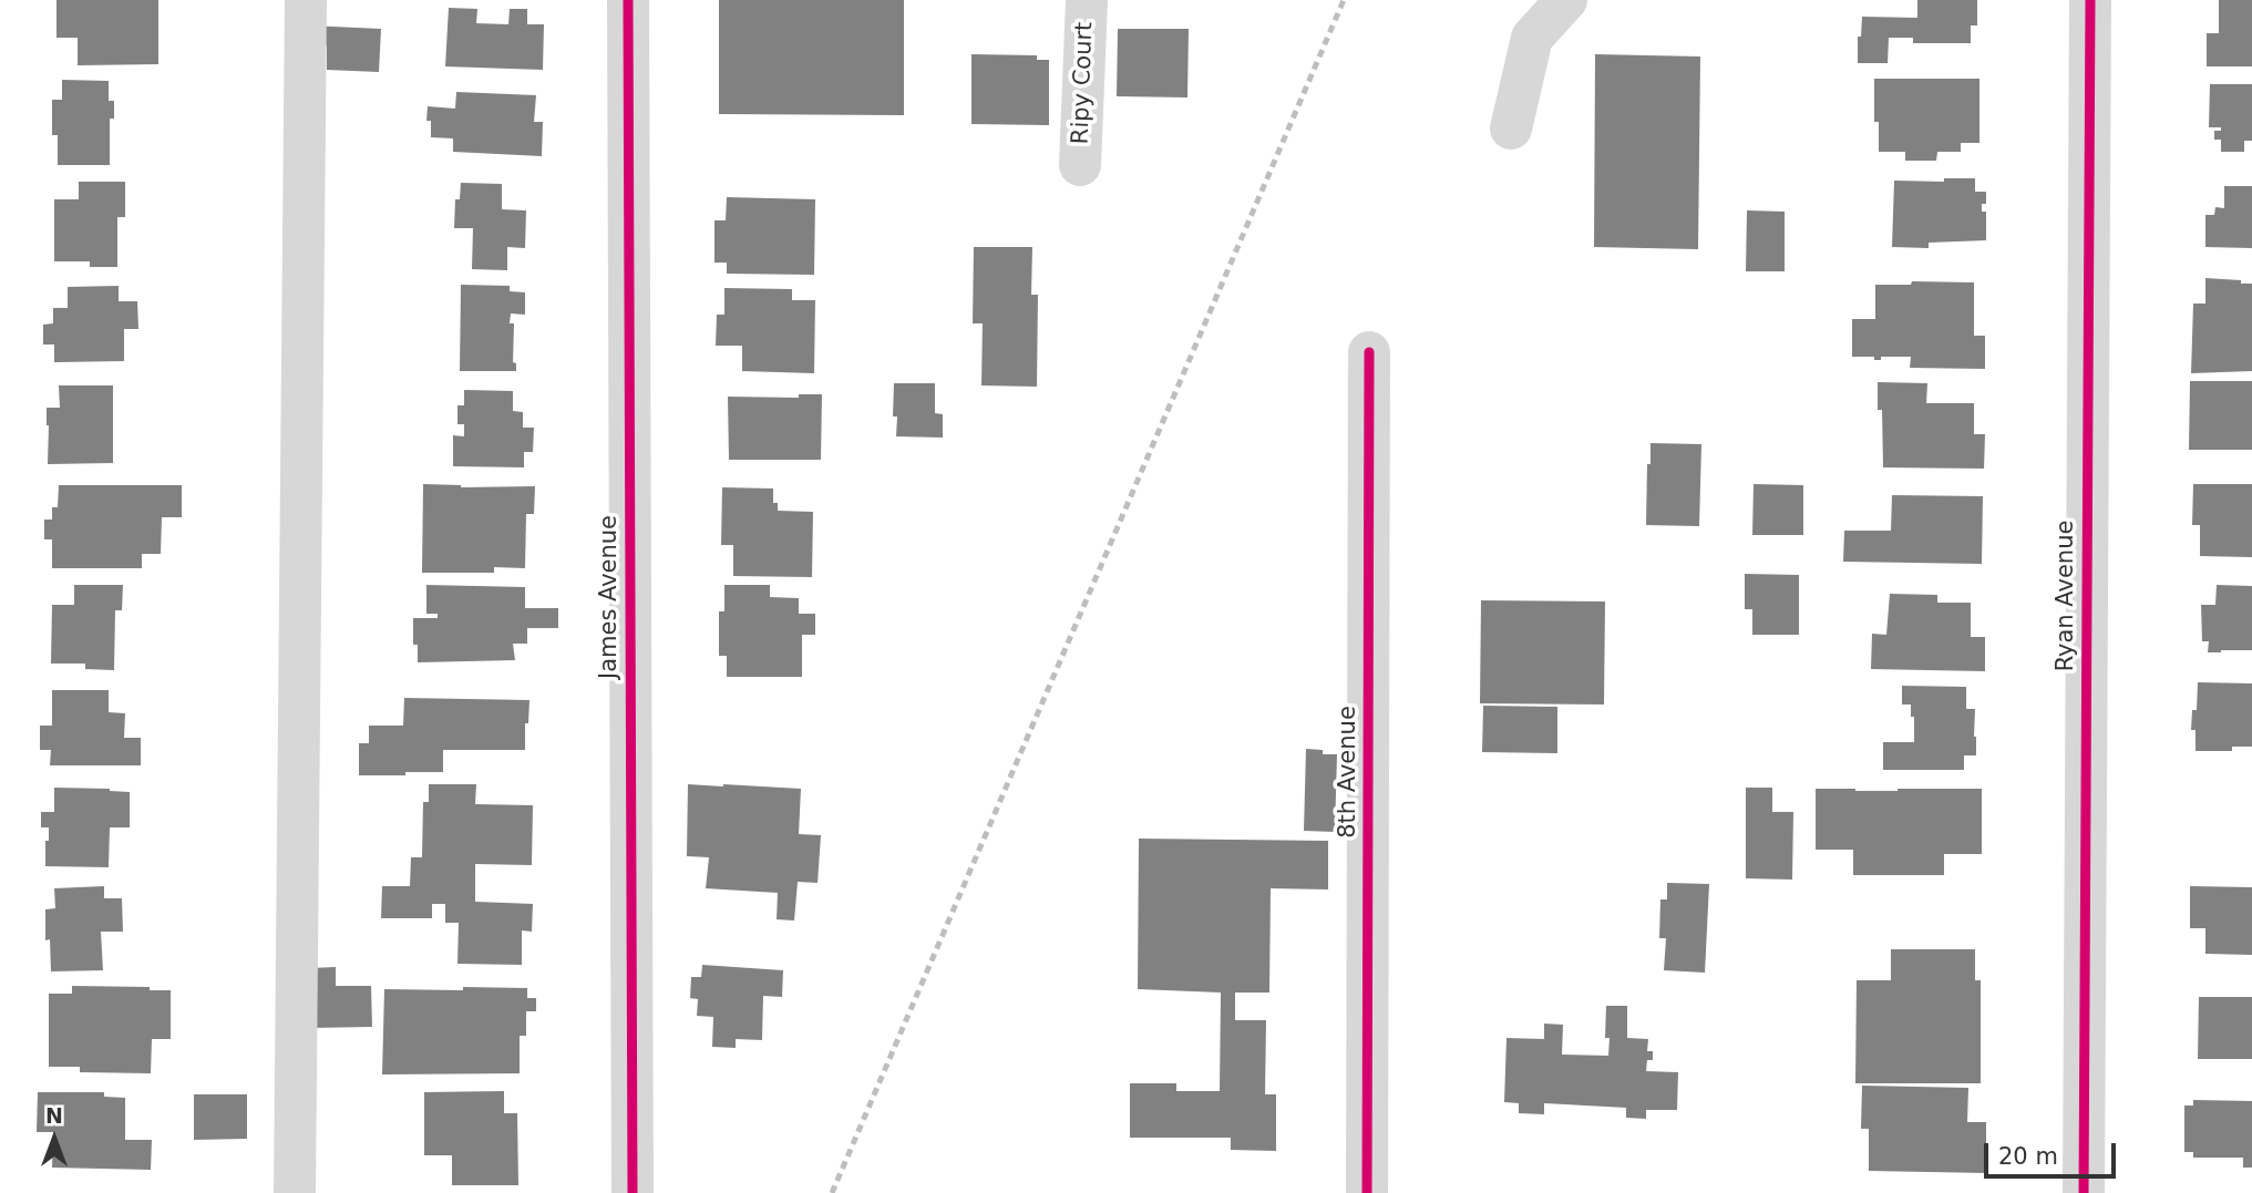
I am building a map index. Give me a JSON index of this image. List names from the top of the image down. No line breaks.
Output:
{"streets":{"street":["Ripy Court","Ryan Avenue","James Avenue","8th Avenue"]},"scale_bar":"20 m","north":"top"}
